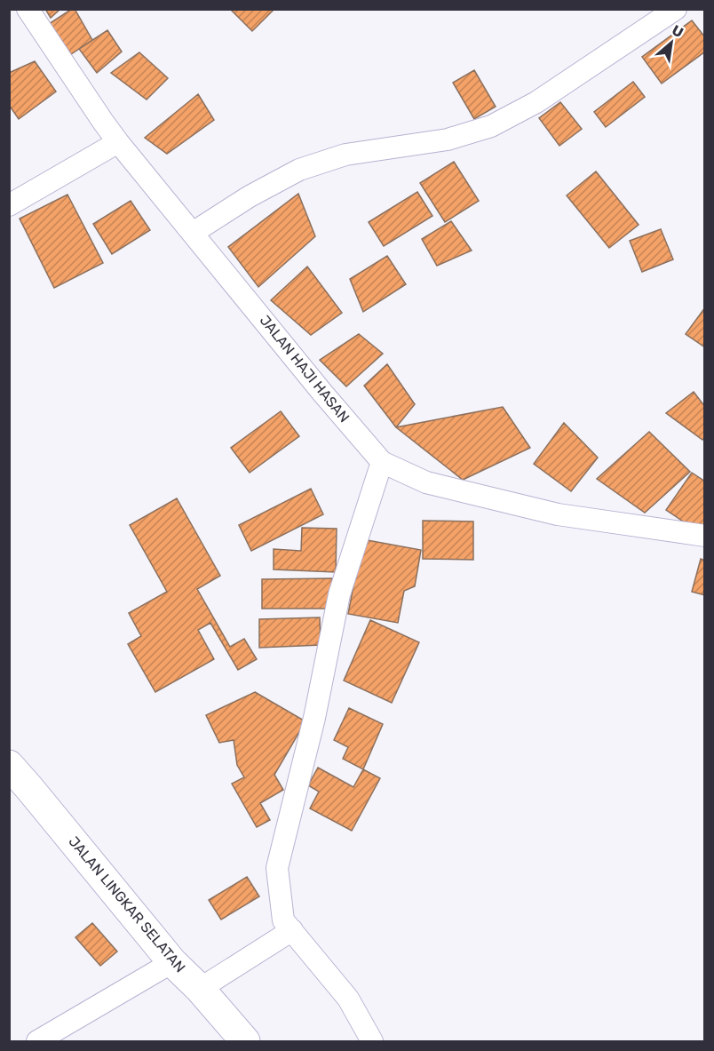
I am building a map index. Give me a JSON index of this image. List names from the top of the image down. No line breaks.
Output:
{"streets":{"street":["JALAN HAJI HASAN","JALAN LINGKAR SELATAN"]},"north":"top right"}
